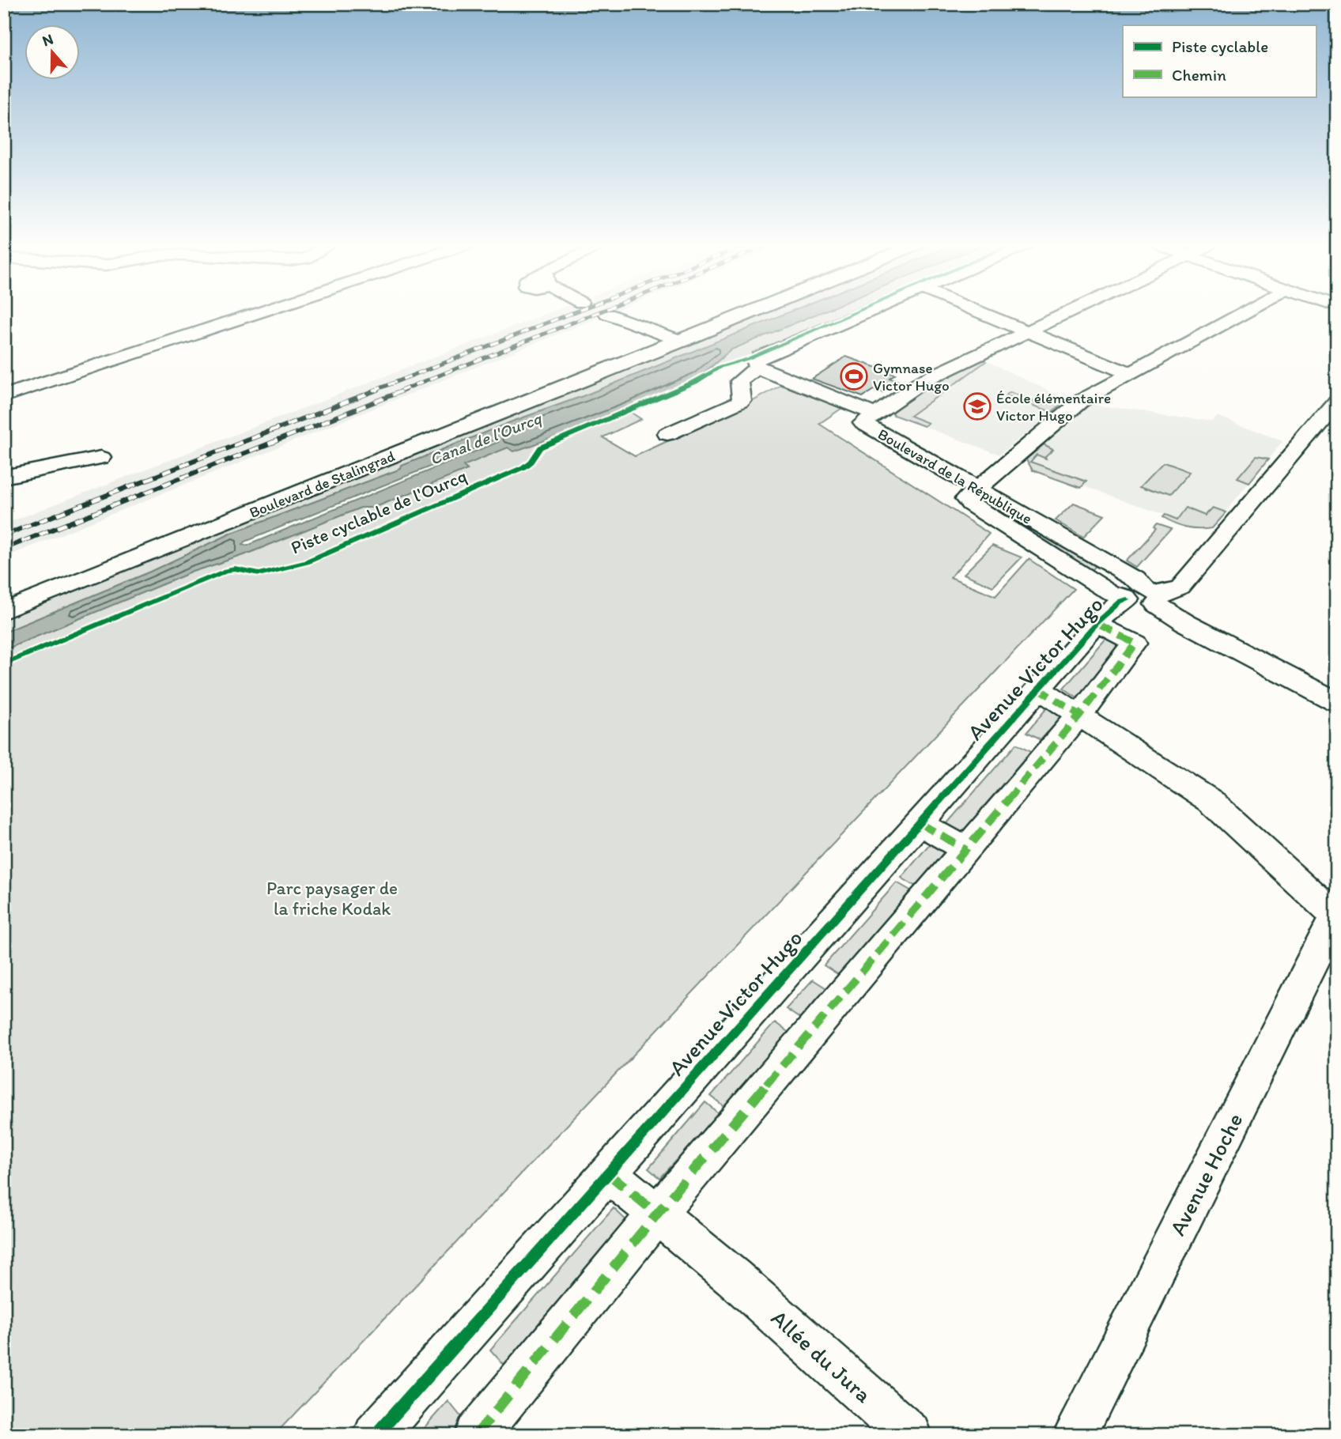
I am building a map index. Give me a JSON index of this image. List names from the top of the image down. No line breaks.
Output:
{"streets":{"street":["Boulevard de la République","Boulevard de Stalingrad","Avenue Victor Hugo","Avenue Hoche","Allée du Jura"],"cycle path":["Piste cyclable de l'Ourcq"]},"crossings":[["Avenue Victor Hugo","Allée du Jura"]],"water":["Canal de l'Ourcq"],"parks":["Parc paysager de la friche Kodak"],"places":{"sports":["Gymnase Victor Hugo"],"school or university":["École élémentaire Victor Hugo"]},"legend":["Piste cyclable","Chemin"],"north":"top"}
